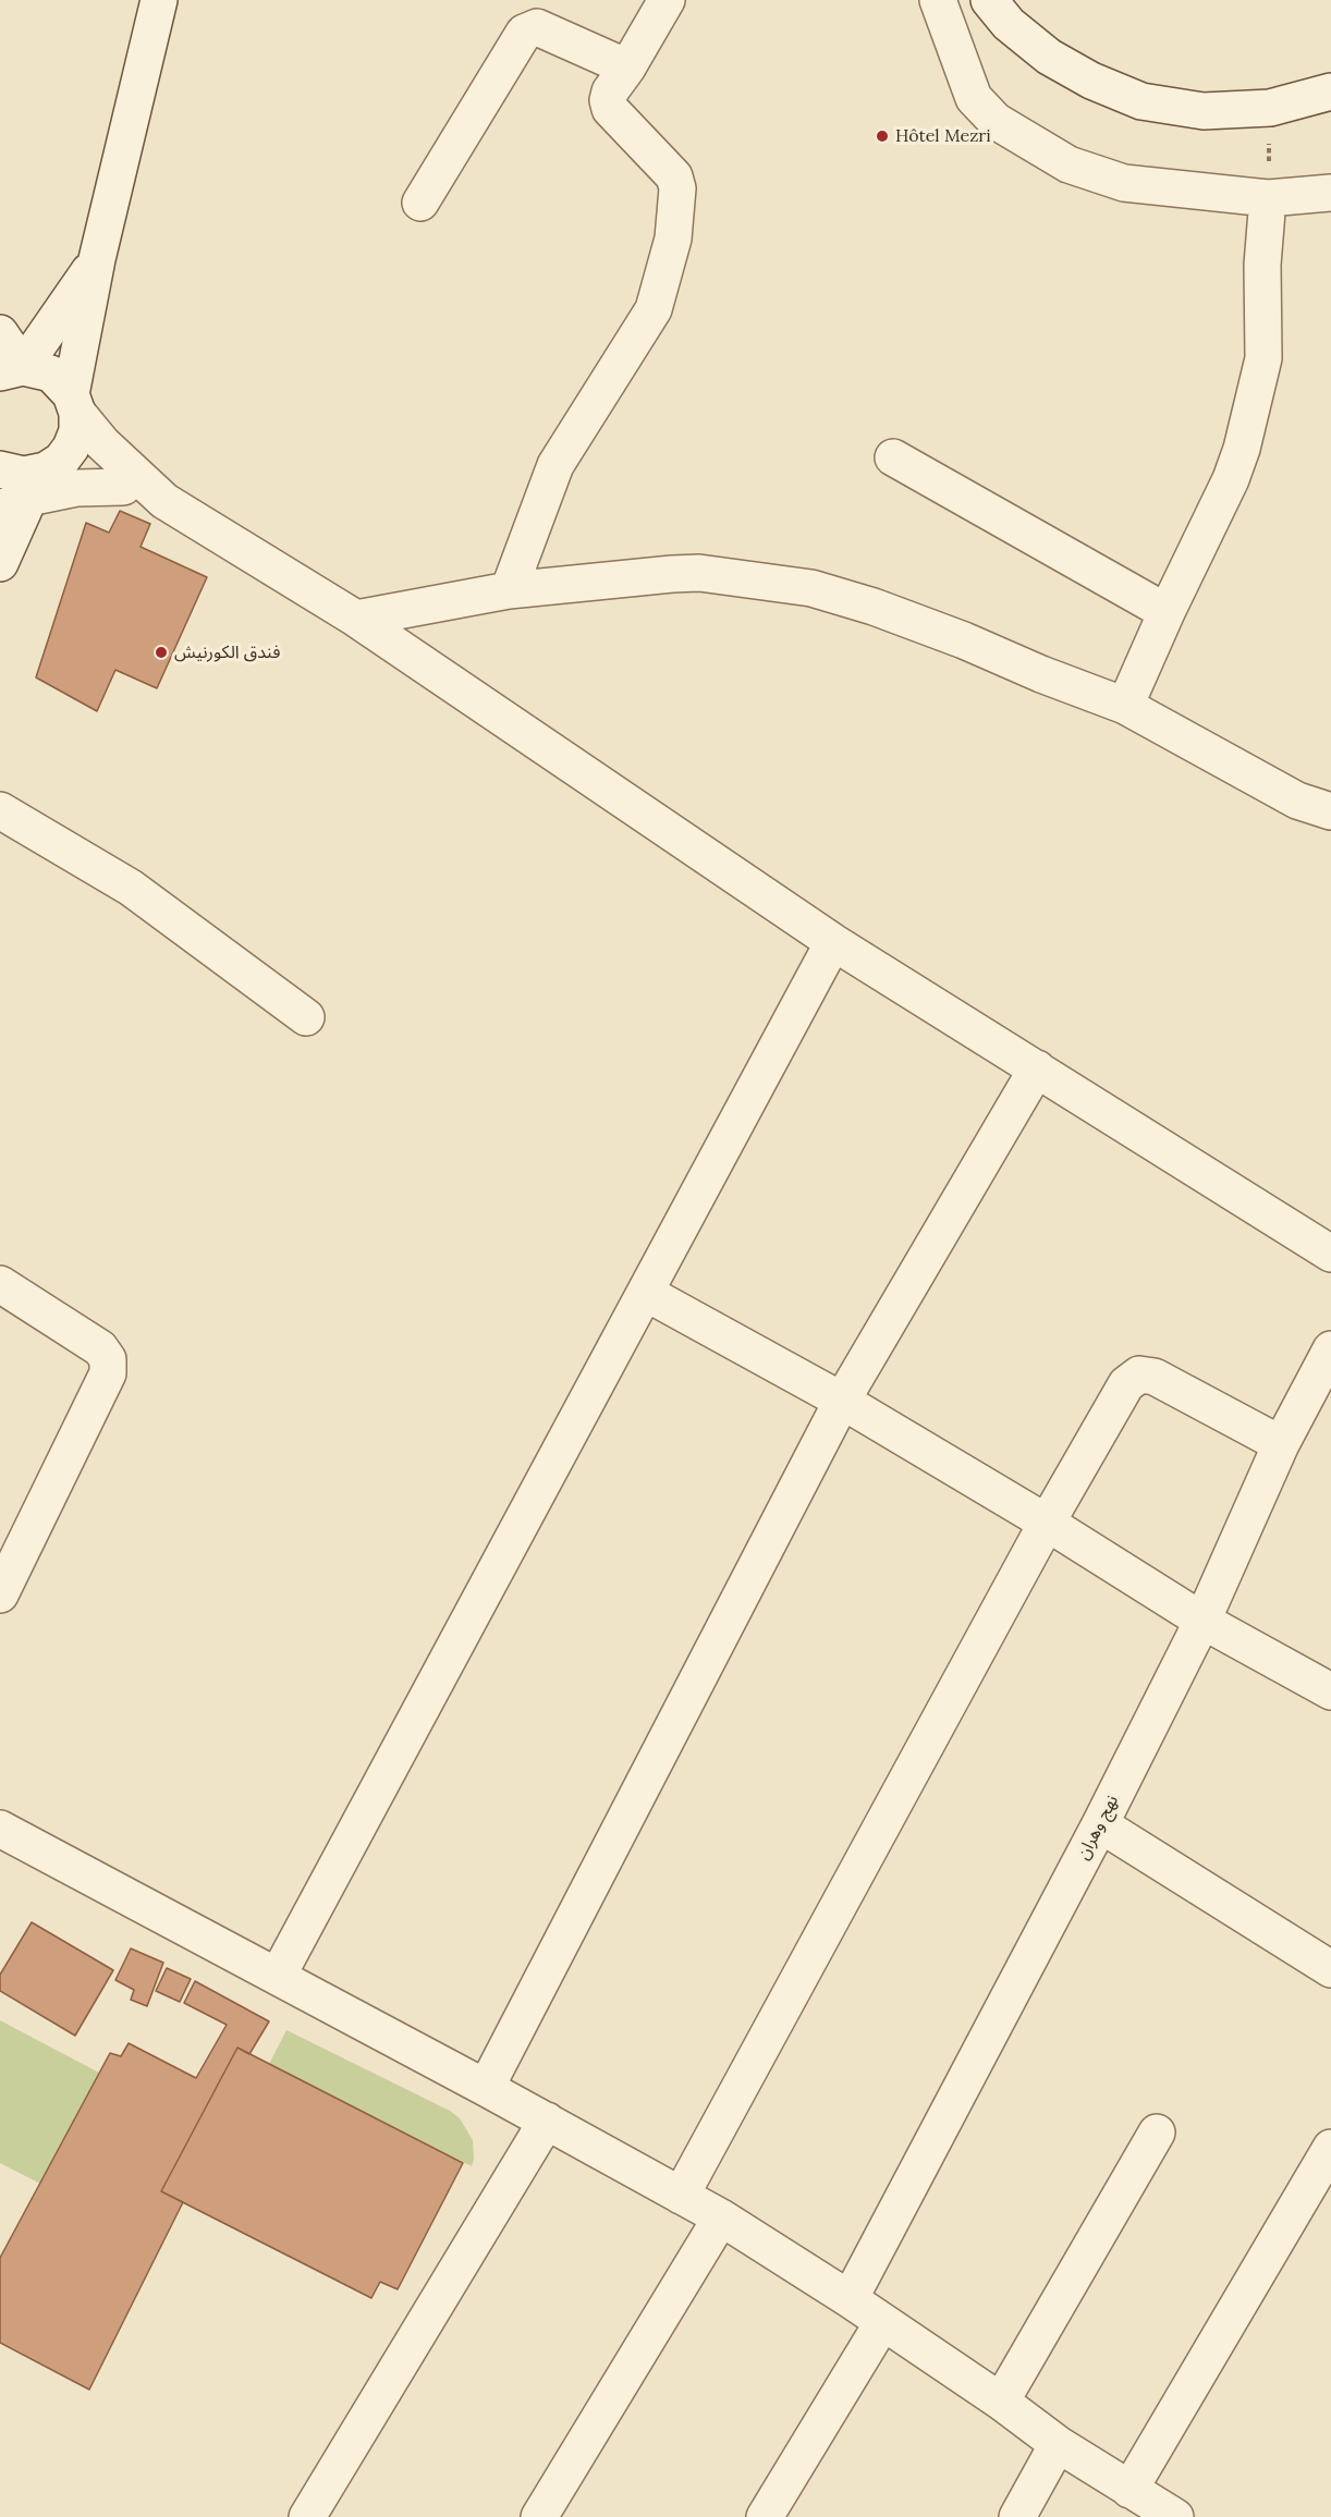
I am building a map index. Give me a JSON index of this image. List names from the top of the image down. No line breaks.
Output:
{"streets":{"street":["نهج وهران"]},"places":["Hôtel Mezri","فندق الكورنيش"]}
